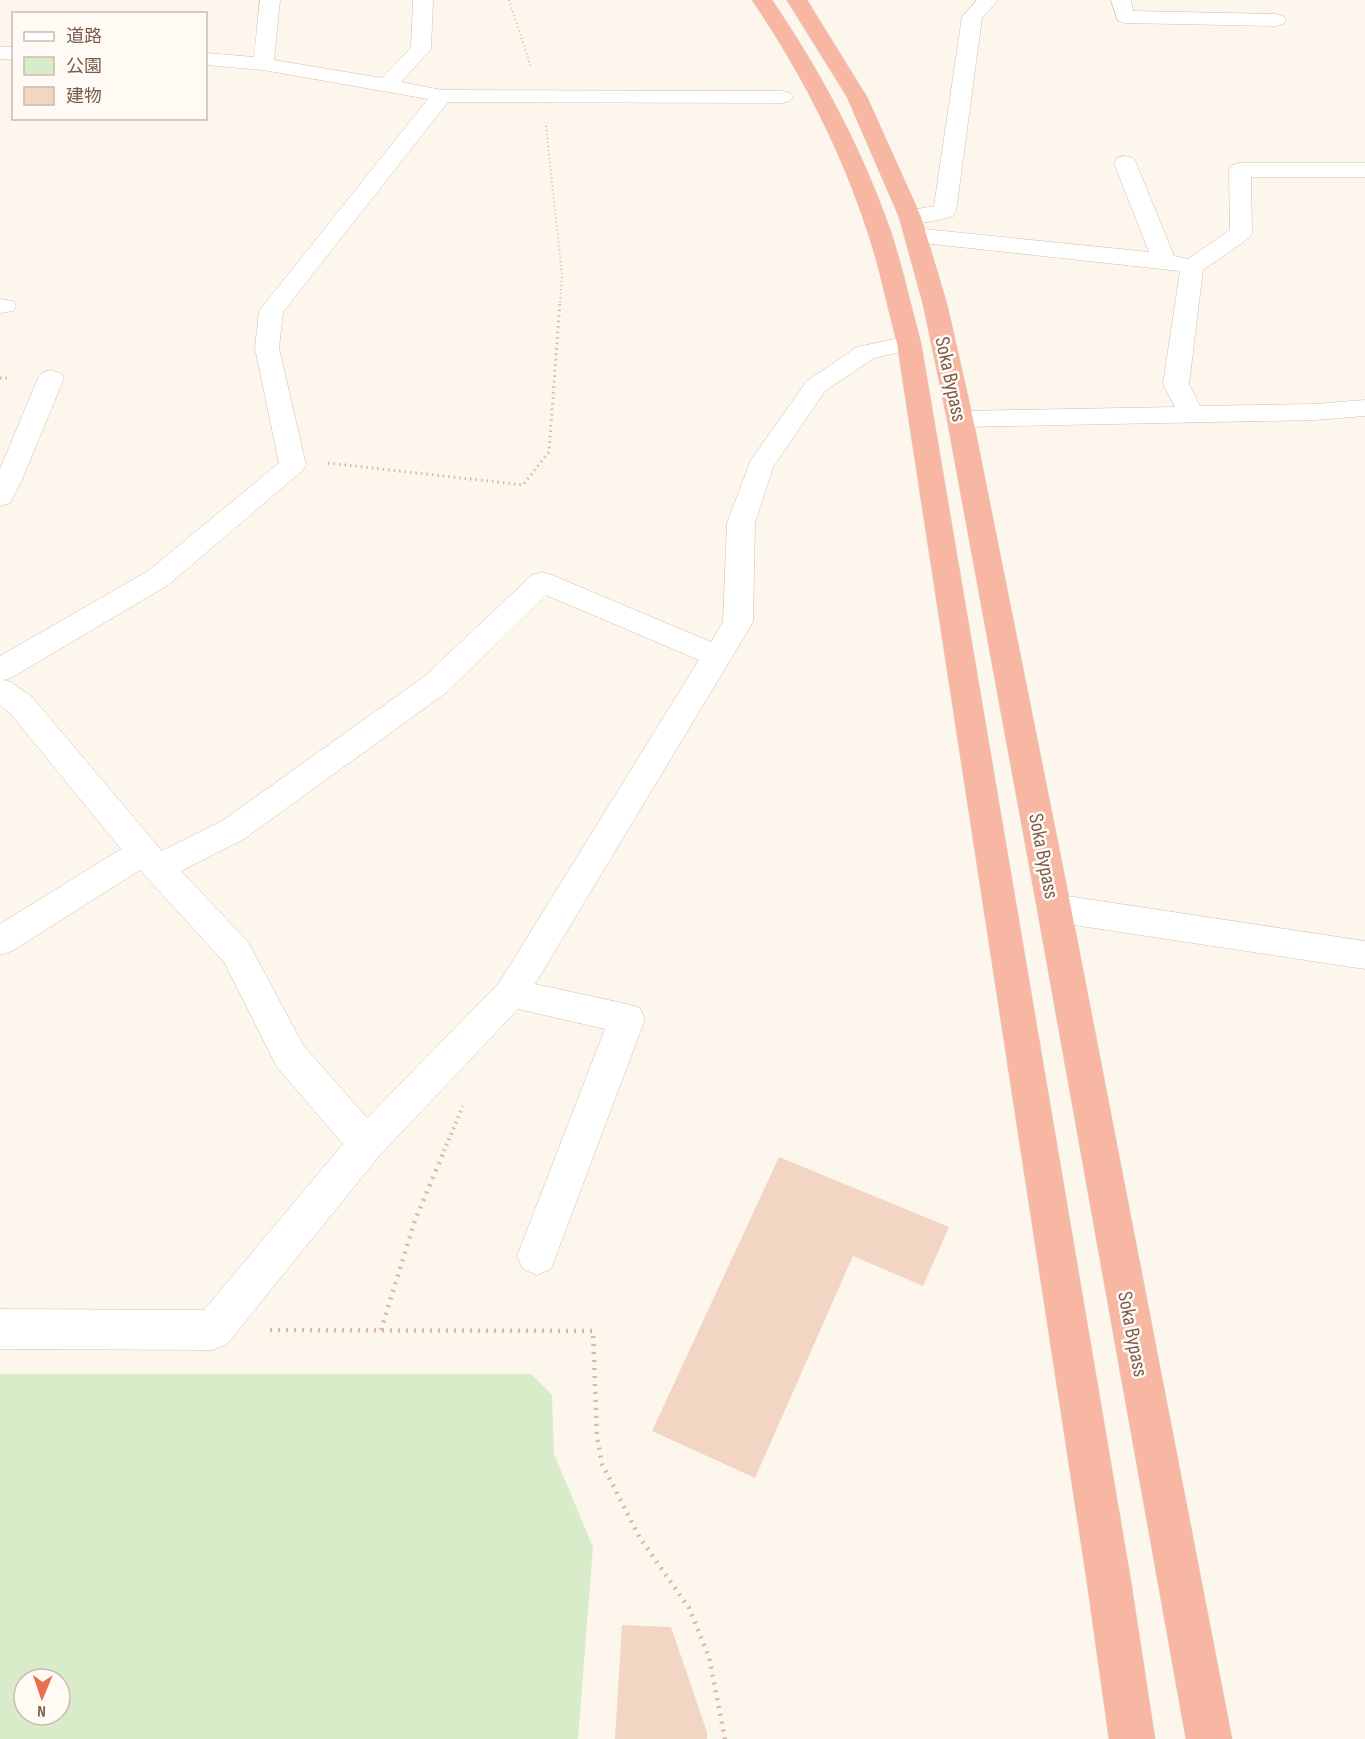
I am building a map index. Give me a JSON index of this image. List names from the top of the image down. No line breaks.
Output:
{"streets":{"highway":["Soka Bypass"]},"legend":["道路","公園","建物"],"north":"bottom"}
